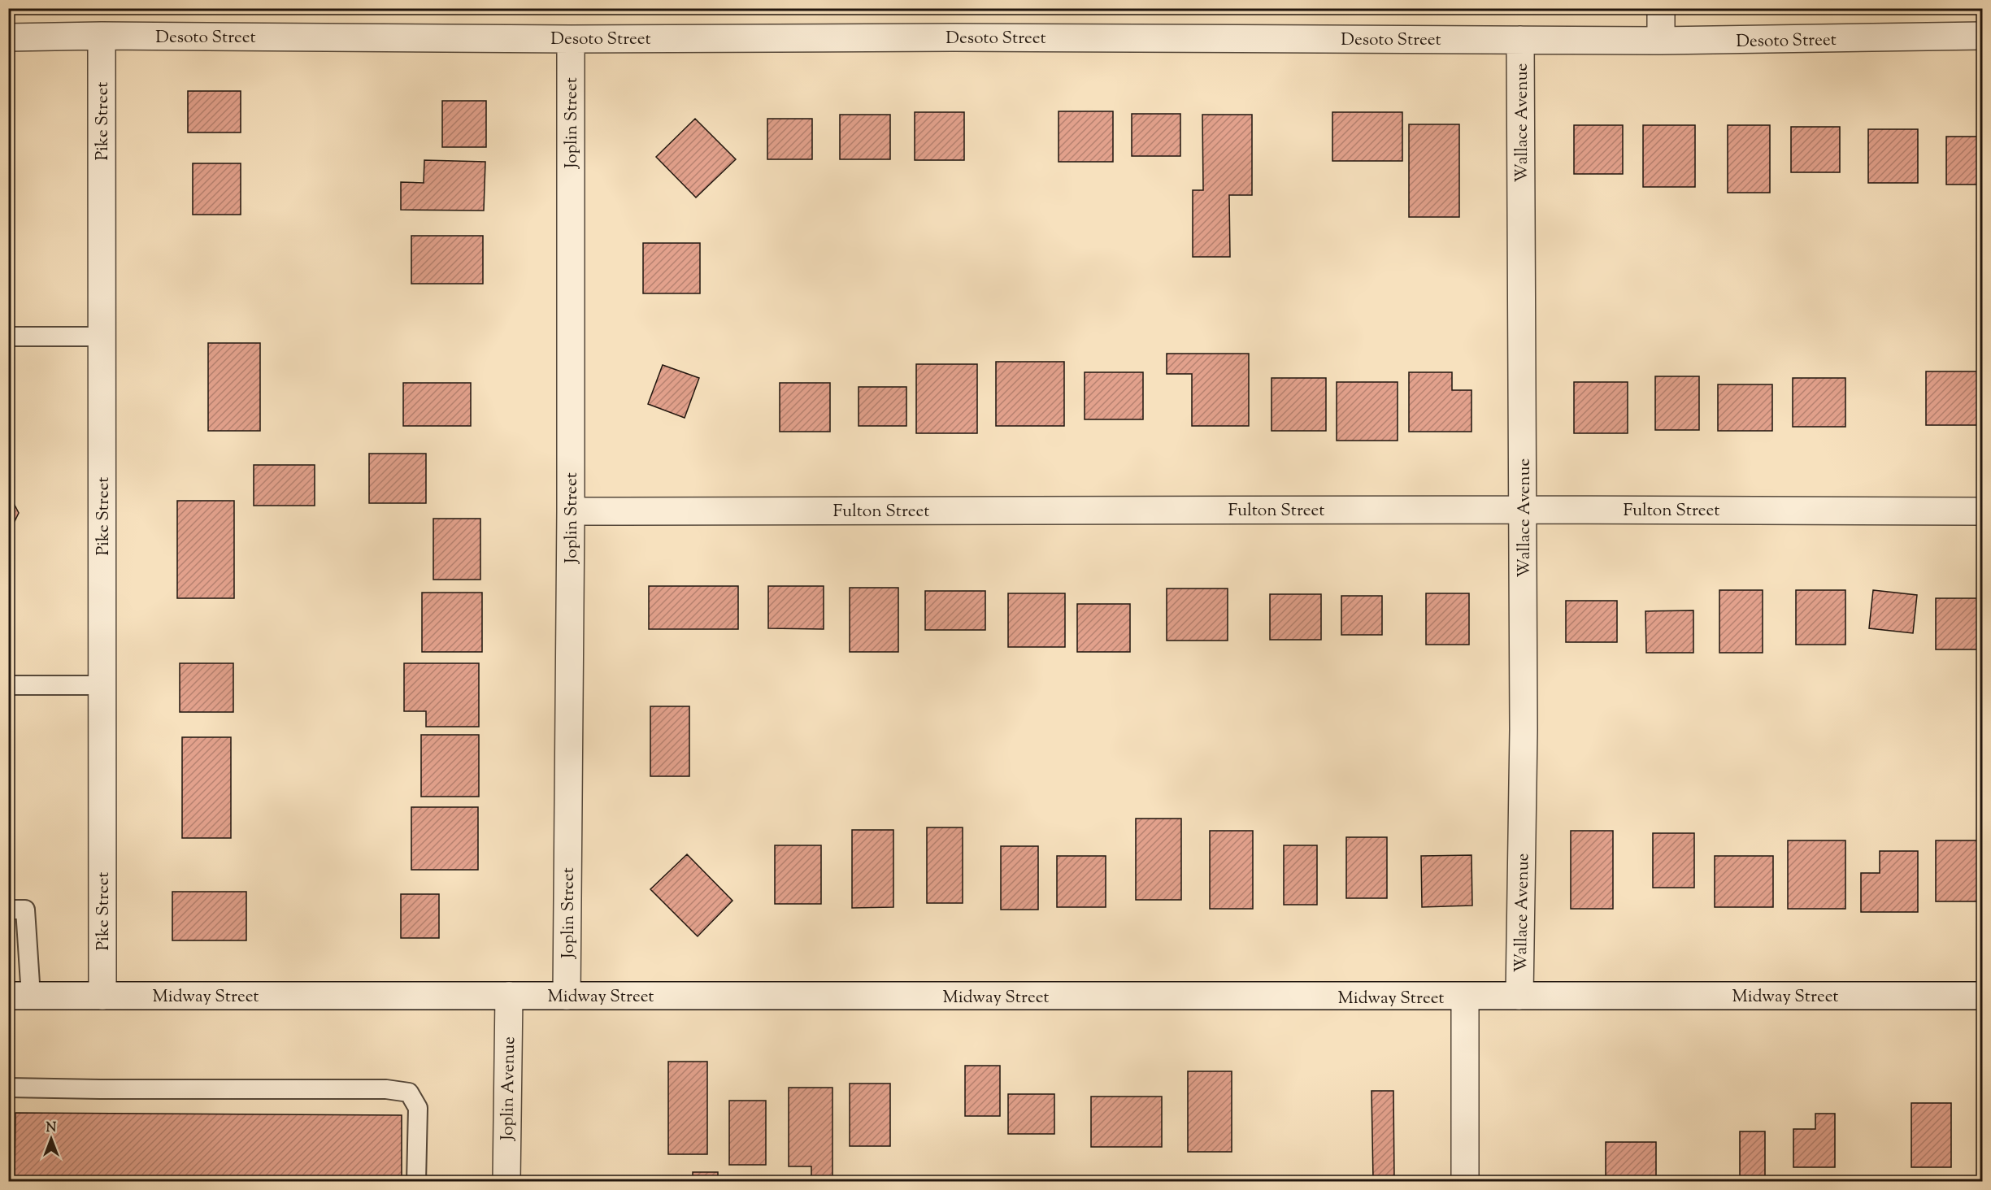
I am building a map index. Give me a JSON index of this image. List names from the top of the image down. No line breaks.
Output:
{"streets":{"street":["Desoto Street","Pike Street","Joplin Street","Wallace Avenue","Fulton Street","Midway Street","Joplin Avenue"]},"crossings":[["Desoto Street","Pike Street"],["Desoto Street","Joplin Street"],["Desoto Street","Wallace Avenue"],["Pike Street","Midway Street"],["Joplin Street","Fulton Street"],["Joplin Street","Midway Street"],["Wallace Avenue","Fulton Street"],["Wallace Avenue","Midway Street"],["Midway Street","Joplin Avenue"]],"north":"top"}
